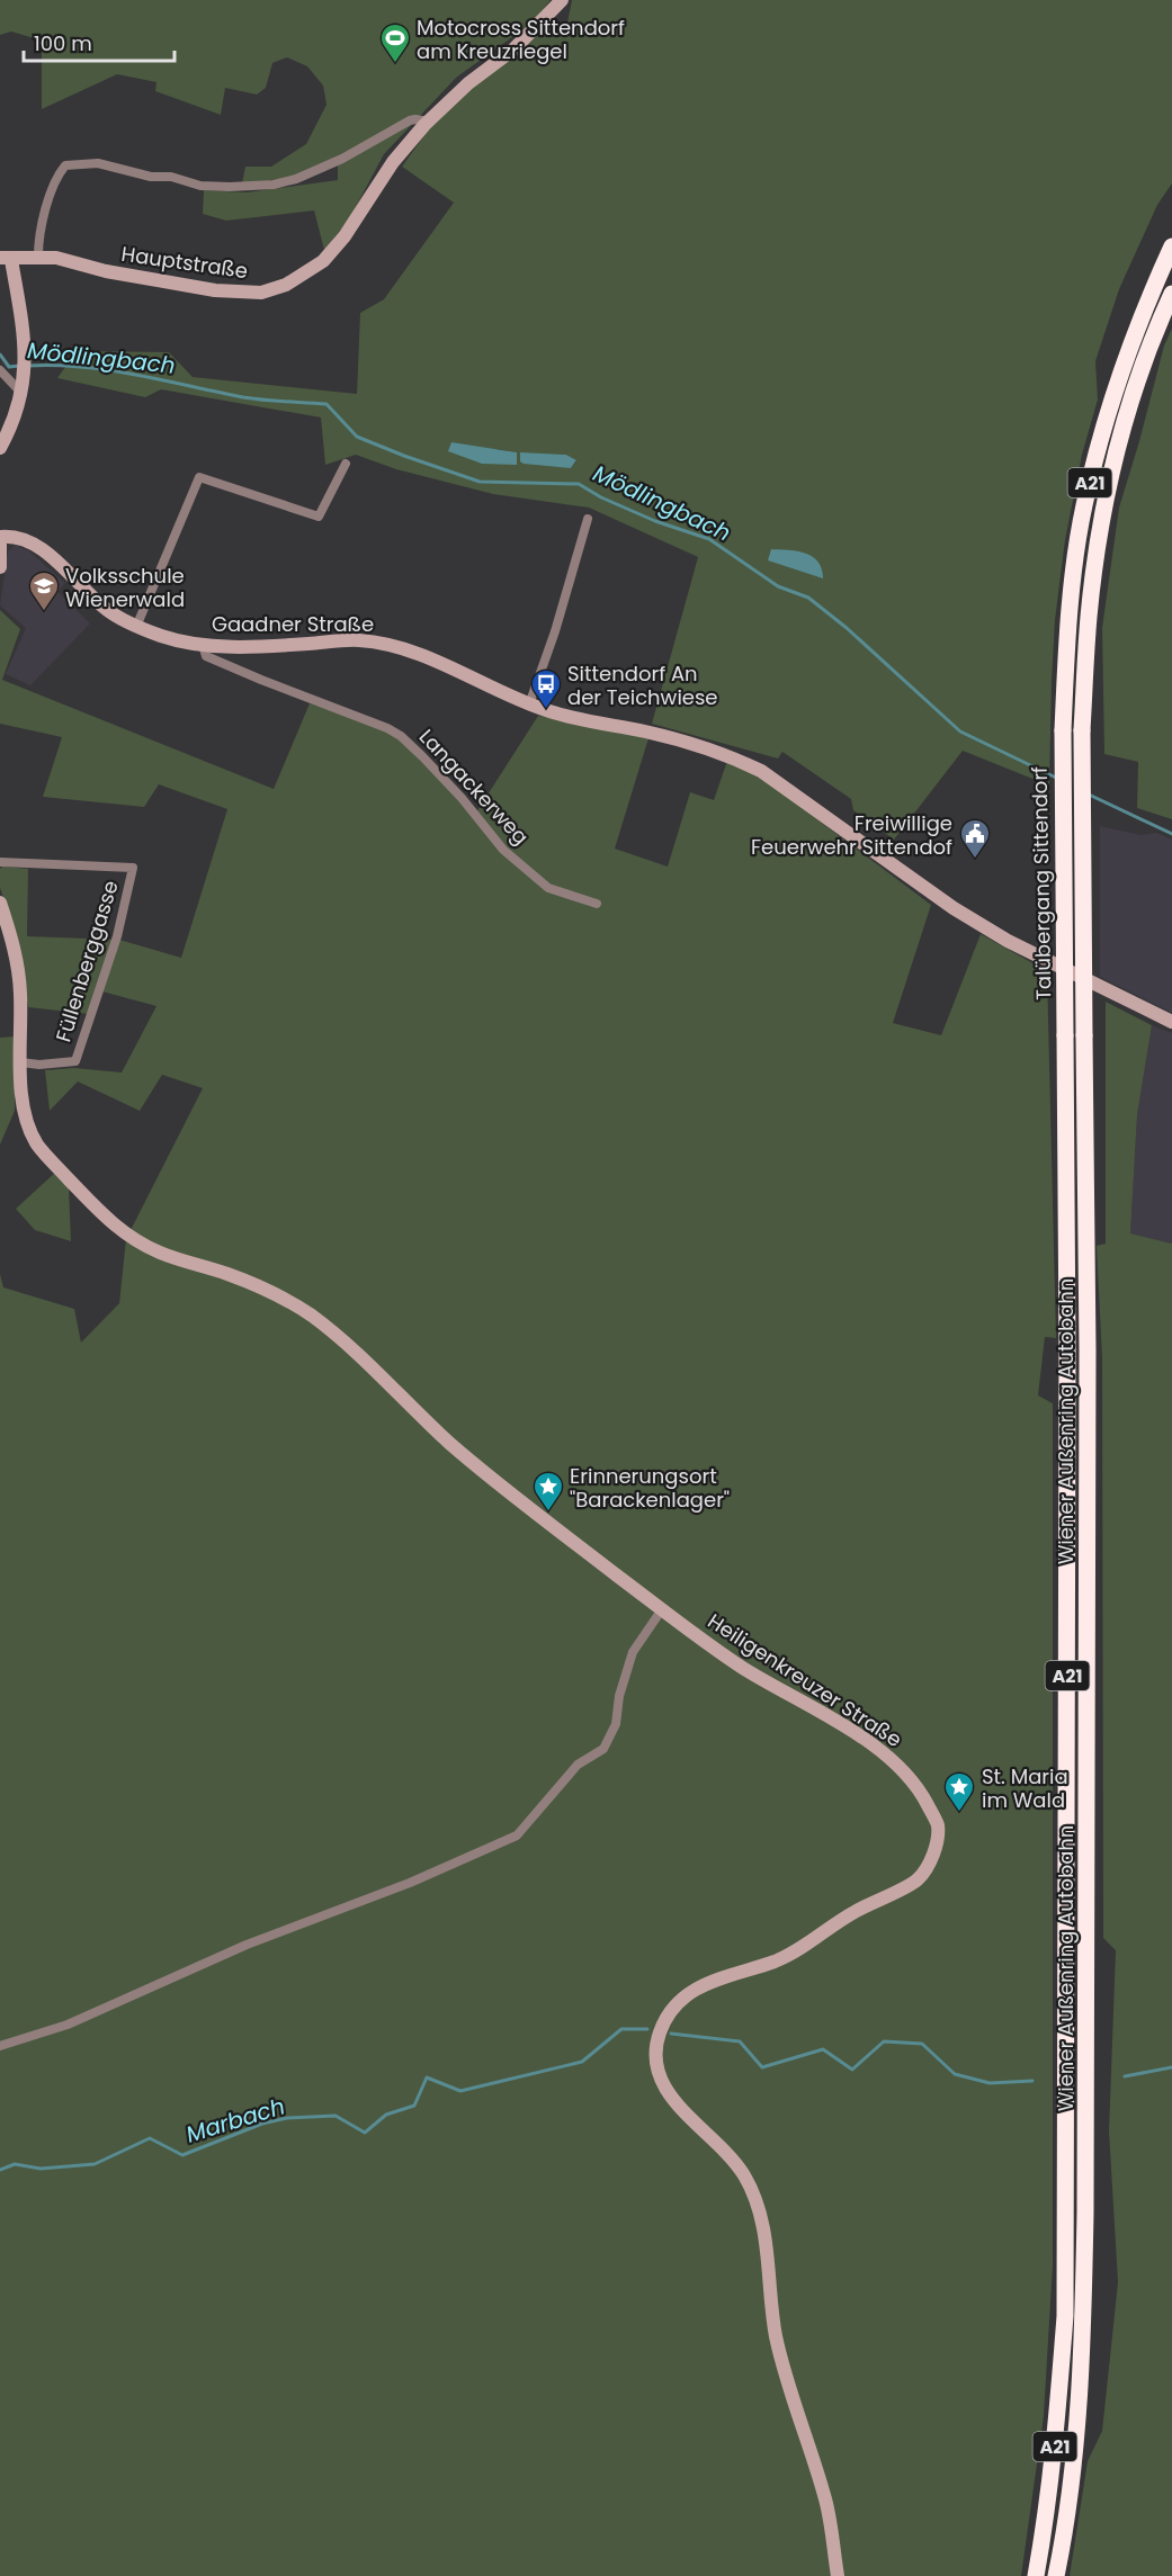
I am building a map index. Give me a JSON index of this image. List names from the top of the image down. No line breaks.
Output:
{"streets":{"highway":["A21","Talübergang Sittendorf","Wiener Außenring Autobahn"],"main road":["Hauptstraße","Gaadner Straße","Heiligenkreuzer Straße"],"street":["Langackerweg","Füllenberggasse"]},"crossings":[["Gaadner Straße","Langackerweg"],["Talübergang Sittendorf","Wiener Außenring Autobahn"],["Füllenberggasse","Heiligenkreuzer Straße"]],"water":["Mödlingbach","Marbach"],"places":{"sports":["Motocross Sittendorf am Kreuzriegel"],"school or university":["Volksschule Wienerwald"],"bus stop":["Sittendorf An der Teichwiese"],"public building":["Freiwillige Feuerwehr Sittendof"],"place":["Erinnerungsort \"Barackenlager\"","St. Maria im Wald"]},"scale_bar":"100 m"}
